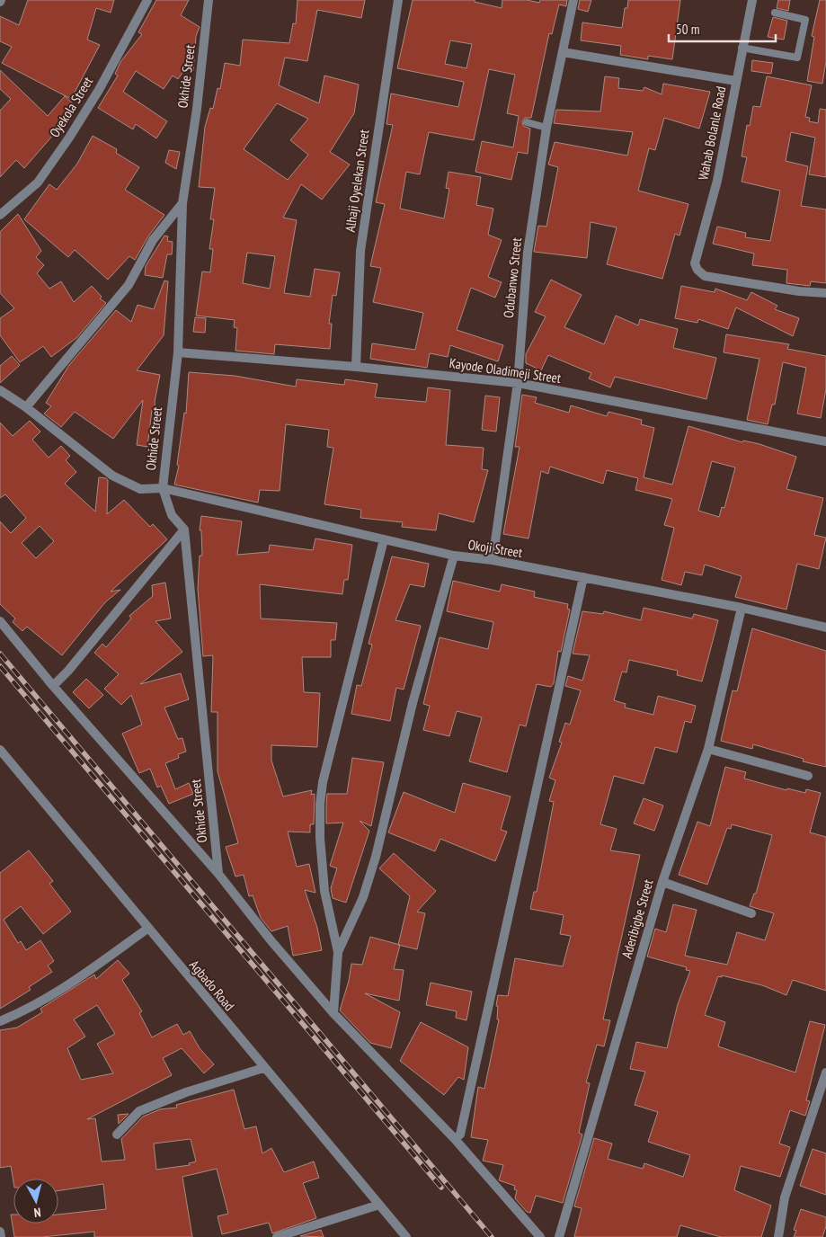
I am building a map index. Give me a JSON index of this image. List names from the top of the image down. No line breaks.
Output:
{"streets":{"street":["Okhide Street","Oyekola Street","Wahab Bolanle Road","Alhaji Oyelekan Street","Odubanwo Street","Kayode Oladimeji Street","Okoji Street","Aderibigbe Street","Agbado Road"]},"crossings":[["Okhide Street","Kayode Oladimeji Street"],["Okhide Street","Okoji Street"],["Alhaji Oyelekan Street","Kayode Oladimeji Street"],["Odubanwo Street","Kayode Oladimeji Street"],["Odubanwo Street","Okoji Street"],["Okoji Street","Aderibigbe Street"]],"scale_bar":"50 m","north":"bottom"}
